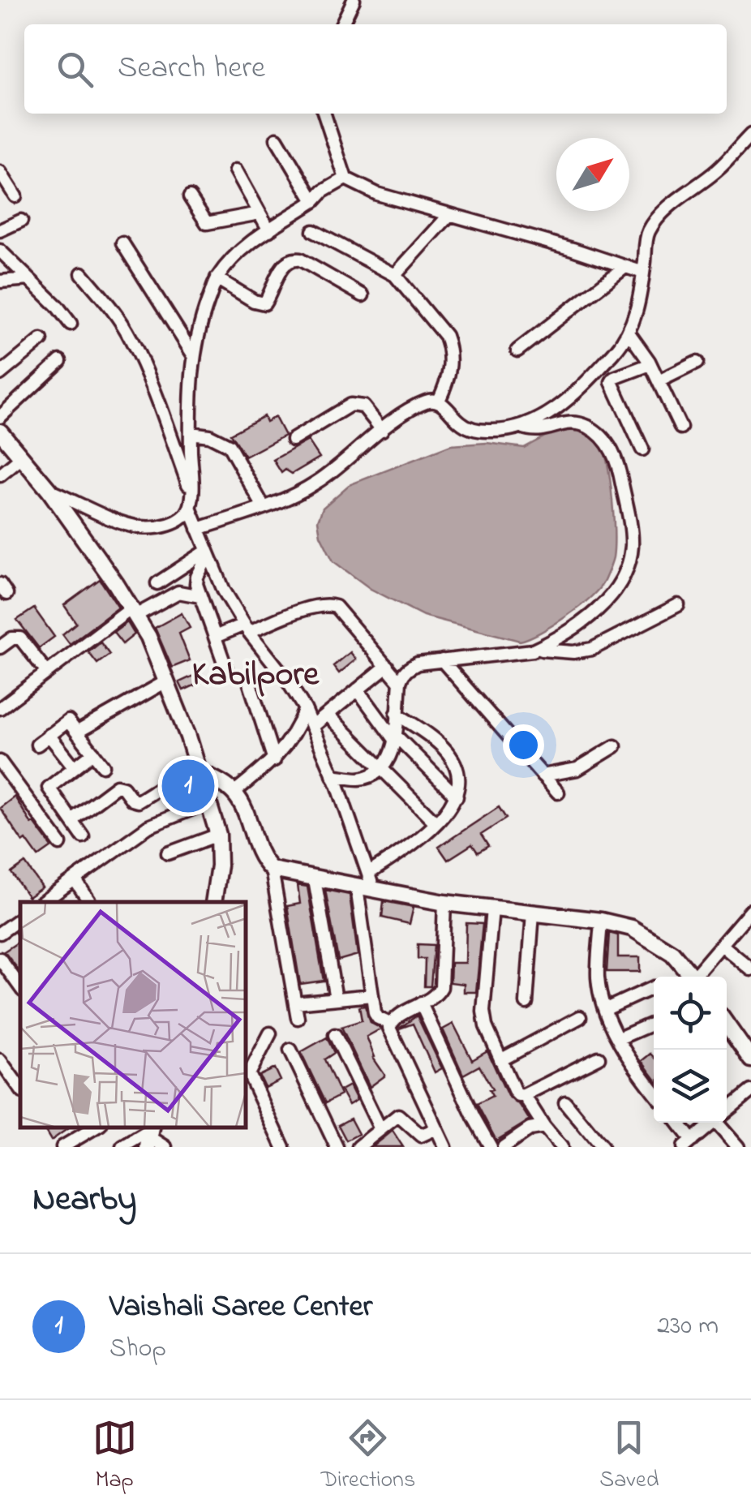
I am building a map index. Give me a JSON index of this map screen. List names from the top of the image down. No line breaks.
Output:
{"districts":["Kabilpore"],"north":"top right","page":{"search":"Search here","pins":"1","heading":"Nearby","list":[{"mark":"1","name":"Vaishali Saree Center","note":"Shop","value":"230 m"}],"nav":["Map","Directions","Saved"]}}
